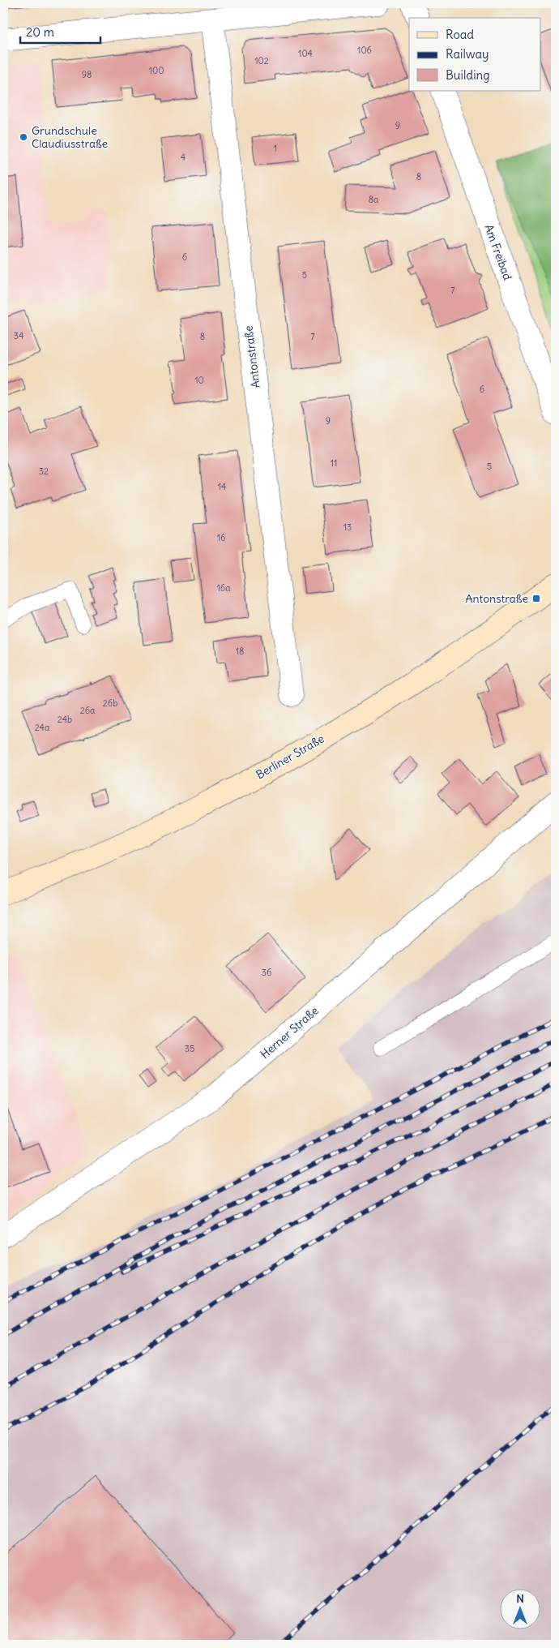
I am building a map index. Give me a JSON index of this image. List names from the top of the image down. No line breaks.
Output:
{"streets":{"main road":["Berliner Straße"],"street":["Am Freibad","Antonstraße","Herner Straße"]},"places":{"other":["Grundschule Claudiusstraße"],"transit":["Antonstraße"]},"house_numbers":["106","104","102","100","98","9","1","4","8","8a","6","5","7","34","8","7","10","6","9","11","5","32","14","13","16","16a","18","26b","26a","24b","24a","36","35"],"legend":["Road","Railway","Building"],"scale_bar":"20 m","north":"top"}
